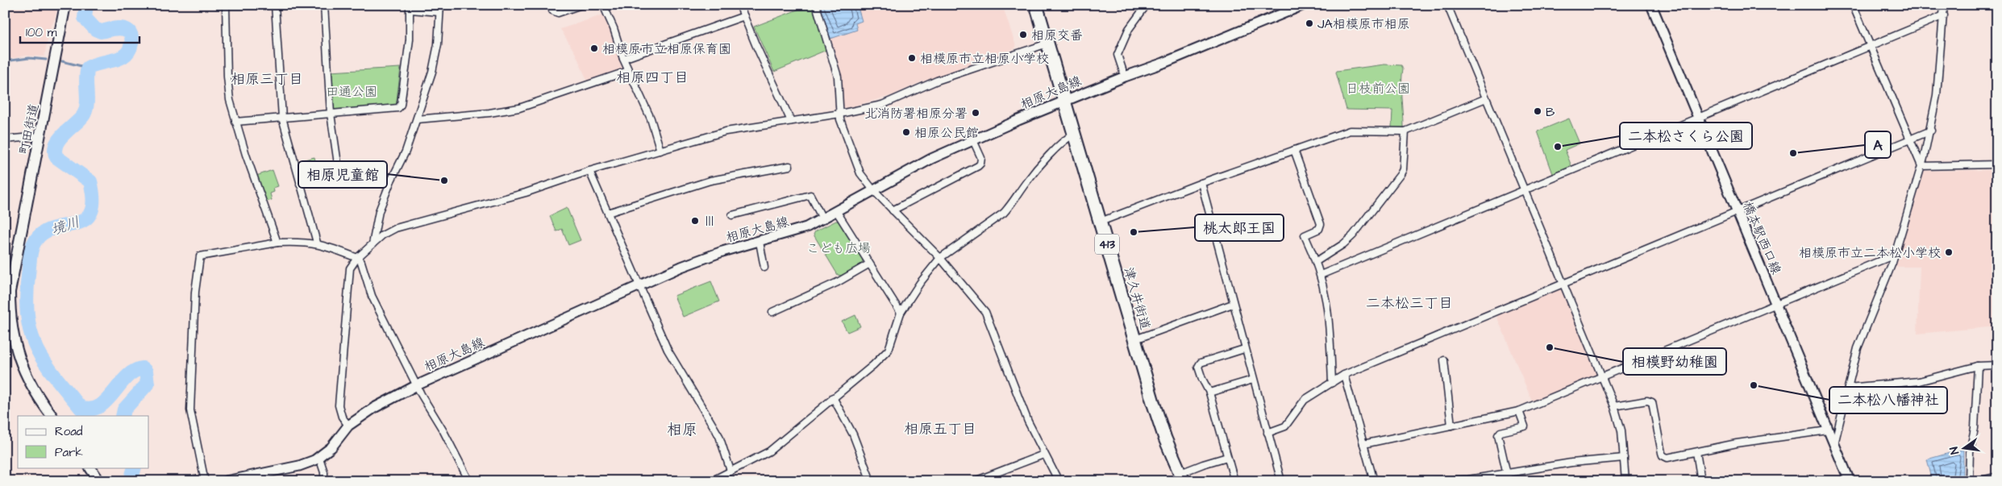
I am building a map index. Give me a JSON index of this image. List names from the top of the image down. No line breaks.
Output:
{"streets":{"highway":["413","津久井街道"],"main road":["町田街道"],"street":["相原大島線","橋本駅西口線"]},"crossings":[["相原大島線","津久井街道"]],"districts":["相原四丁目","相原三丁目","二本松三丁目","相原","相原五丁目"],"water":["境川"],"parks":["日枝前公園","田通公園","こども広場"],"places":["JA相模原市相原","相原交番","相模原市立相原保育園","相模原市立相原小学校","B","北消防署相原分署","相原公民館","二本松さくら公園","A","相原児童館","Ⅲ","桃太郎王国","相模原市立二本松小学校","相模野幼稚園","二本松八幡神社"],"legend":["Road","Park"],"scale_bar":"100 m","north":"left"}
